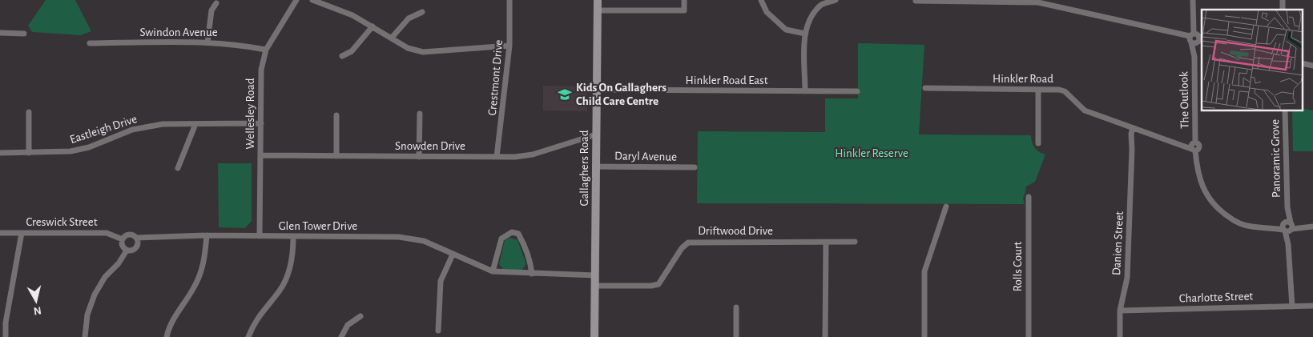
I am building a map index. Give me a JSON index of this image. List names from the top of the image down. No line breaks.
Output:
{"streets":{"street":["Swindon Avenue","Crestmont Drive","Hinkler Road","Hinkler Road East","The Outlook","Wellesley Road","Eastleigh Drive","Snowden Drive","Daryl Avenue","Panoramic Grove","Gallaghers Road","Creswick Street","Glen Tower Drive","Driftwood Drive","Danien Street","Rolls Court","Charlotte Street"]},"crossings":[["Swindon Avenue","Wellesley Road"],["Crestmont Drive","Snowden Drive"],["Hinkler Road","The Outlook"],["Hinkler Road","Danien Street"],["Hinkler Road East","Gallaghers Road"],["Wellesley Road","Eastleigh Drive"],["Wellesley Road","Snowden Drive"],["Wellesley Road","Glen Tower Drive"],["Snowden Drive","Gallaghers Road"],["Daryl Avenue","Gallaghers Road"],["Panoramic Grove","Charlotte Street"],["Gallaghers Road","Glen Tower Drive"],["Gallaghers Road","Driftwood Drive"],["Creswick Street","Glen Tower Drive"],["Danien Street","Charlotte Street"]],"parks":["Hinkler Reserve"],"places":{"school or university":["Kids On Gallaghers Child Care Centre"]},"north":"bottom"}
